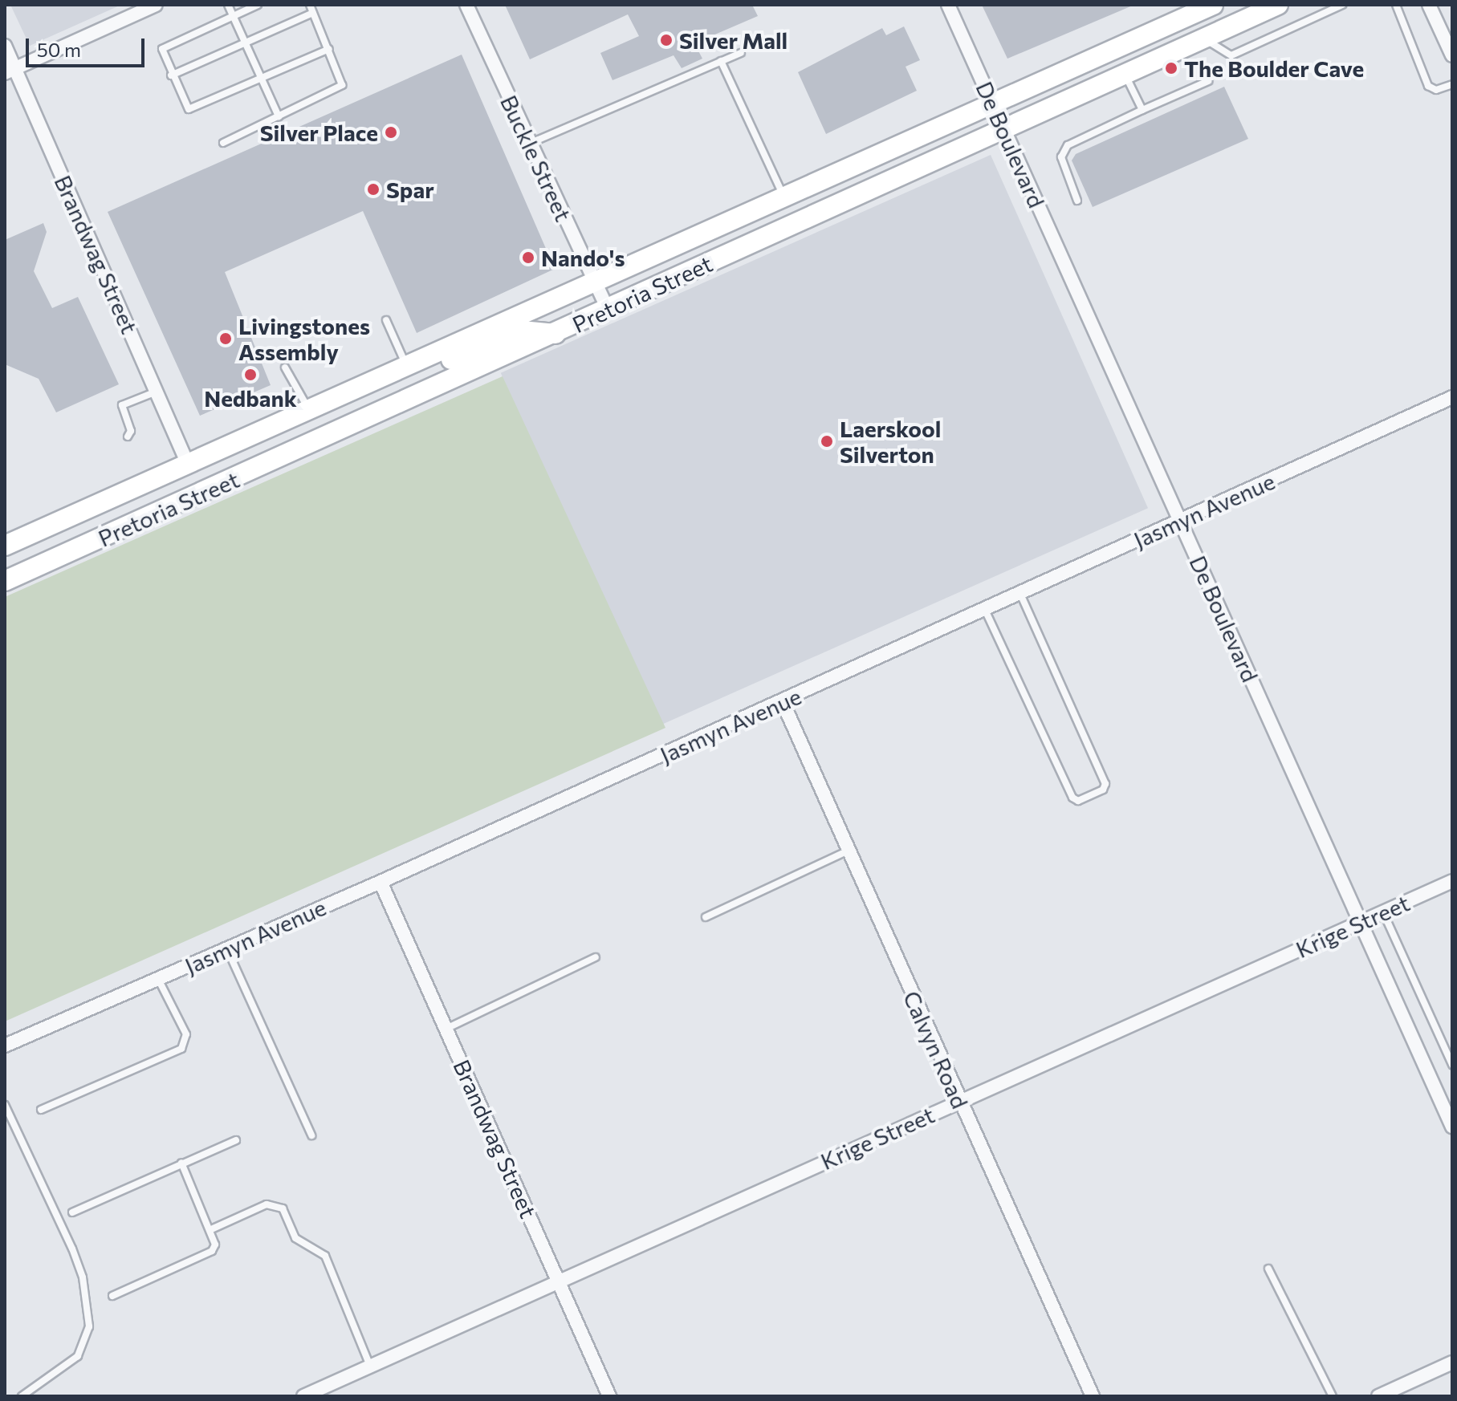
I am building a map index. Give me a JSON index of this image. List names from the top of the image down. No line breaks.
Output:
{"streets":{"main road":["Pretoria Street"],"street":["De Boulevard","Buckle Street","Brandwag Street","Jasmyn Avenue","Krige Street","Calvyn Road"]},"crossings":[["De Boulevard","Pretoria Street"],["De Boulevard","Jasmyn Avenue"],["De Boulevard","Krige Street"],["Buckle Street","Pretoria Street"],["Brandwag Street","Pretoria Street"],["Brandwag Street","Jasmyn Avenue"],["Brandwag Street","Krige Street"],["Jasmyn Avenue","Calvyn Road"],["Krige Street","Calvyn Road"]],"places":["Silver Mall","The Boulder Cave","Silver Place","Spar","Nando's","Livingstones Assembly","Nedbank","Laerskool Silverton"],"scale_bar":"50 m"}
